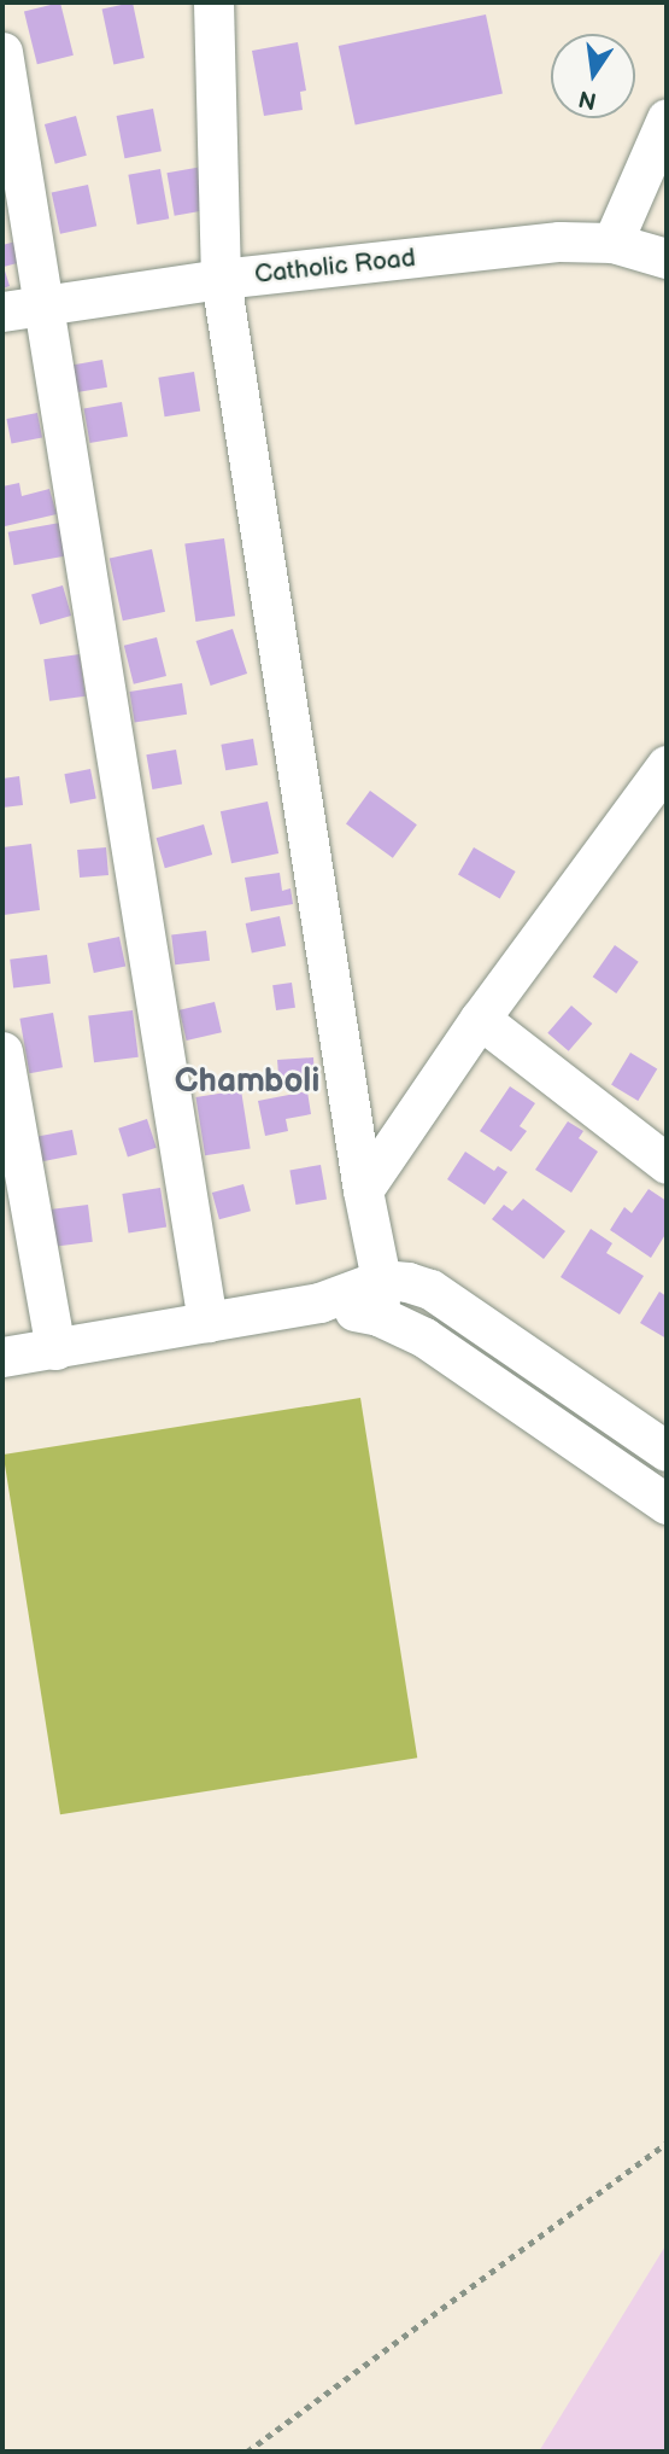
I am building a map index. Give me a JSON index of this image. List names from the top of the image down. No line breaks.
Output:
{"streets":{"street":["Catholic Road"]},"districts":["Chamboli"],"north":"bottom"}
